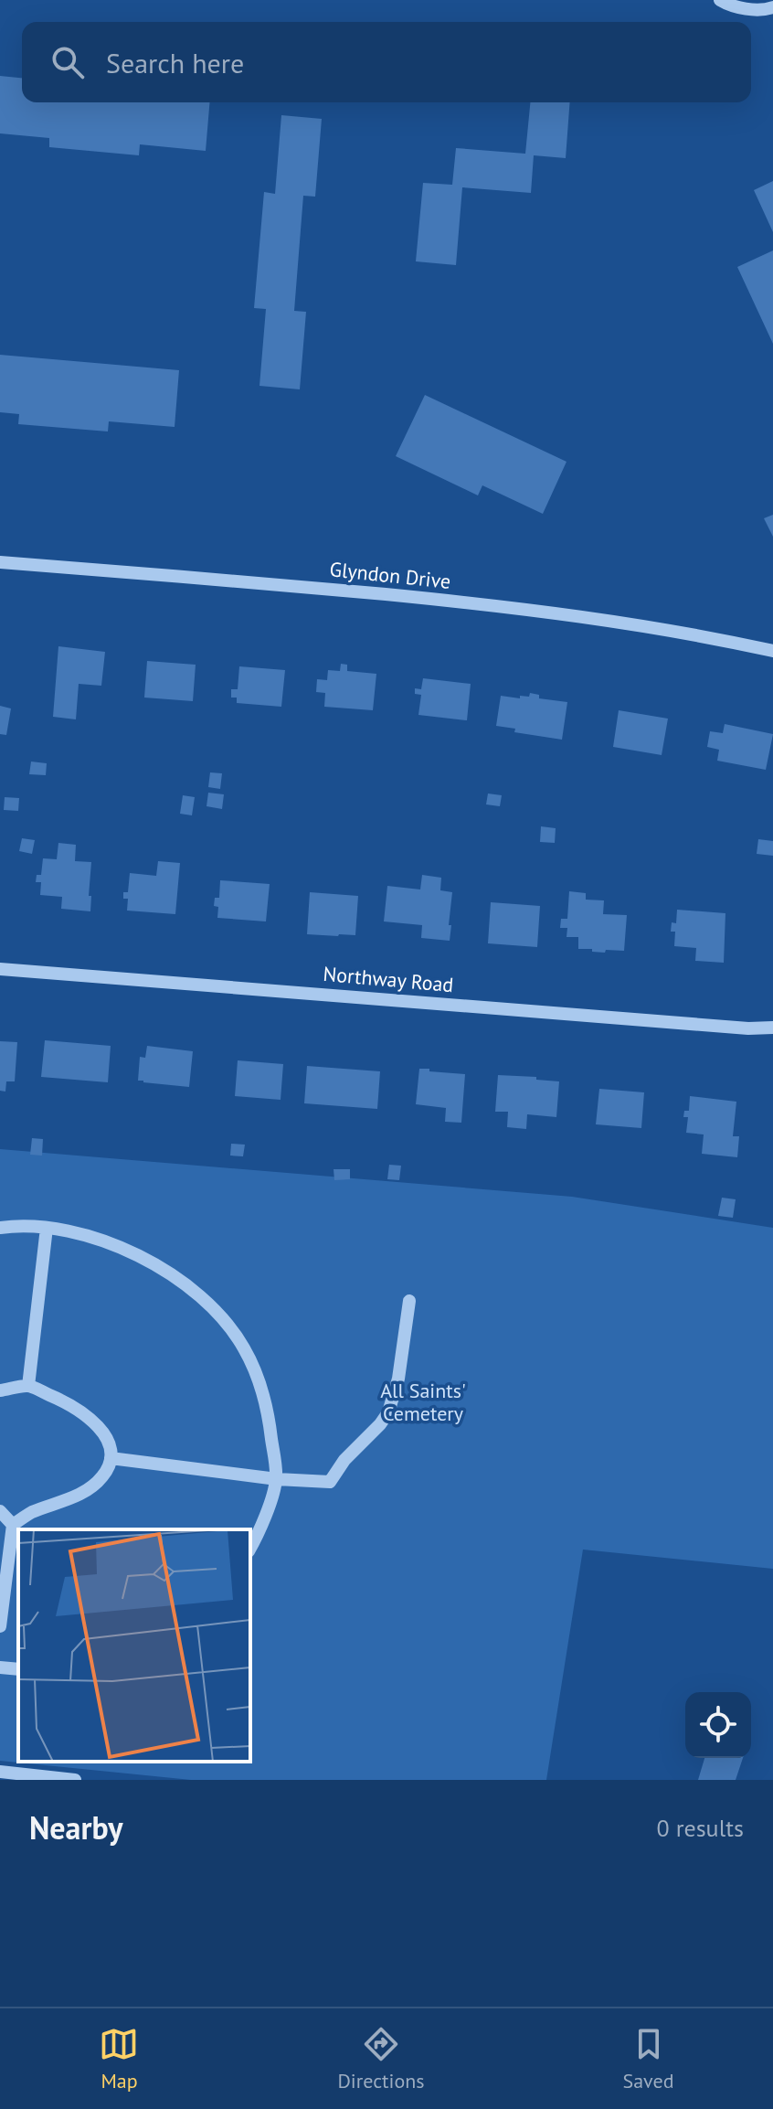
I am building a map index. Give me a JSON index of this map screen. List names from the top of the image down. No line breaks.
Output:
{"streets":{"street":["Glyndon Drive","Northway Road"]},"parks":["All Saints' Cemetery"],"page":{"search":"Search here","heading":["Nearby","0 results"],"nav":["Map","Directions","Saved"]}}
